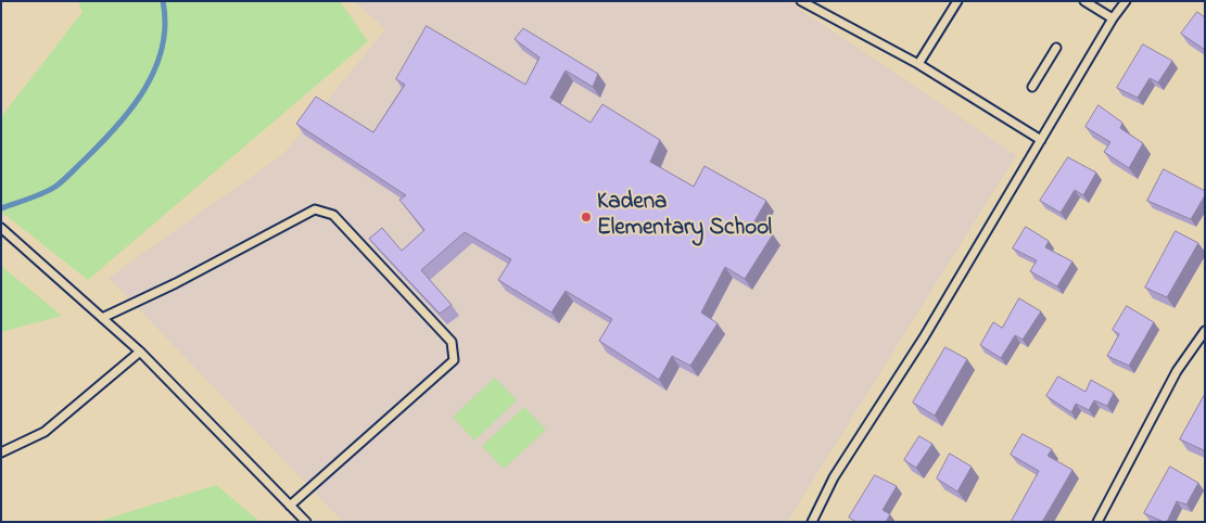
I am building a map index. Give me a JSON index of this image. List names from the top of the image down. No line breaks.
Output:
{"places":["Kadena Elementary School"]}
